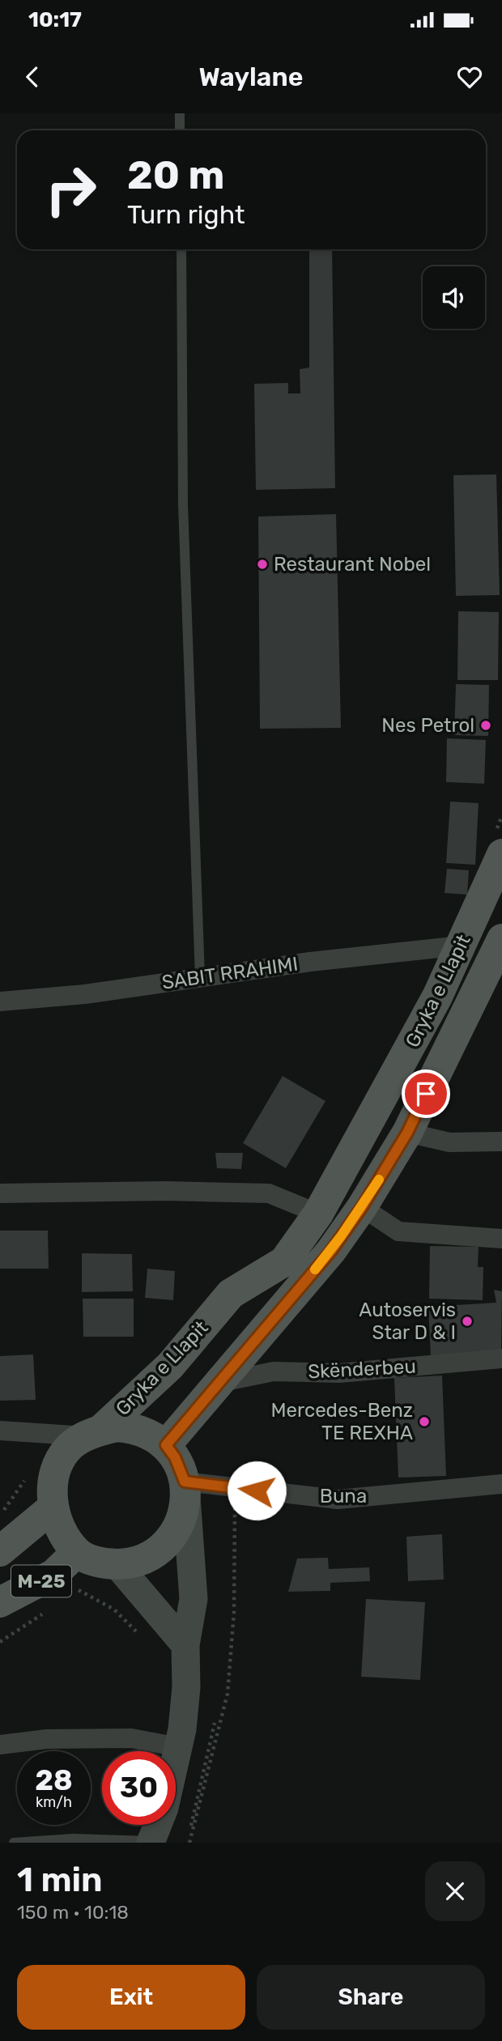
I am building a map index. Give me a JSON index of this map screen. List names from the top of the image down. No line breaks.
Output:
{"streets":{"main road":["Gryka e Llapit","M-25"],"street":["SABIT RRAHIMI","Skënderbeu","Buna"]},"crossings":[["SABIT RRAHIMI","Gryka e Llapit"],["Gryka e Llapit","Skënderbeu"],["Gryka e Llapit","Buna"],["Gryka e Llapit","M-25"],["Buna","M-25"]],"places":["Restaurant Nobel","Nes Petrol","Autoservis Star D & I","Mercedes-Benz TE REXHA"],"page":{"status":"10:17","header":"Waylane","turn":["20 m","Turn right"],"speed":"28 km/h","limit":"30","heading":["1 min","150 m · 10:18"],"buttons":["Exit","Share"]}}
